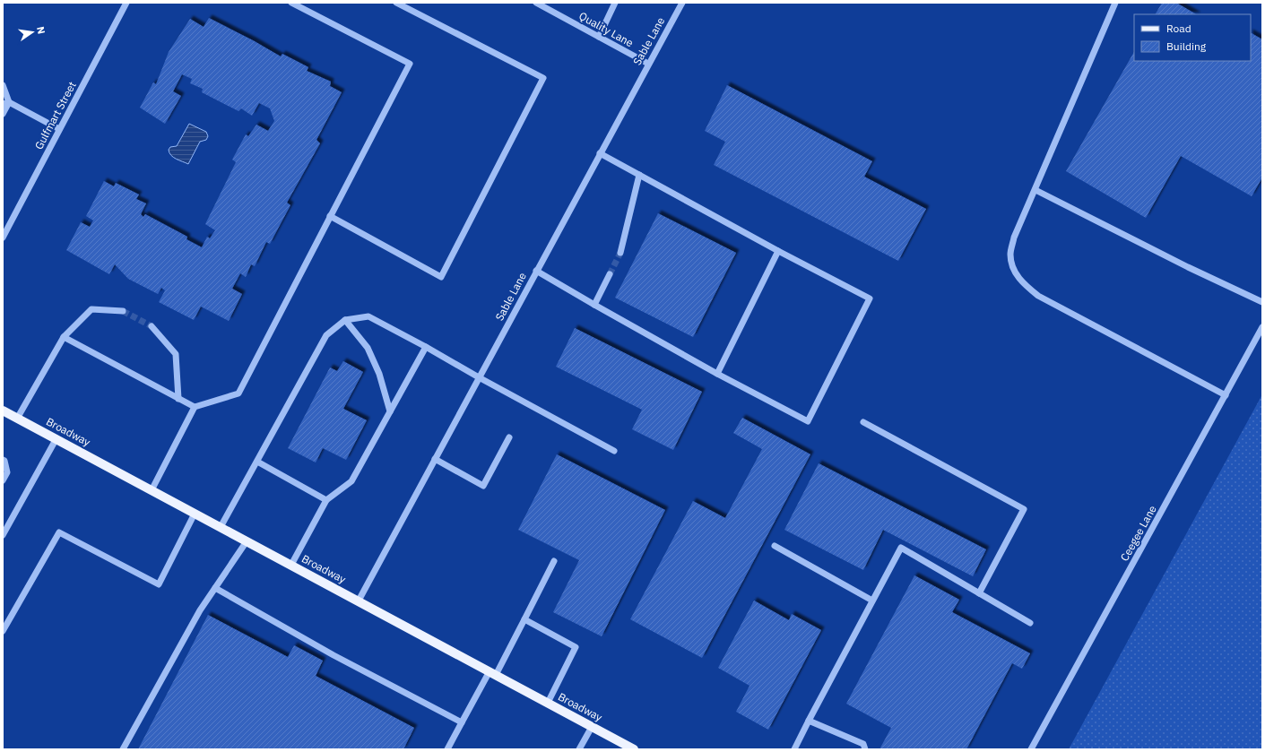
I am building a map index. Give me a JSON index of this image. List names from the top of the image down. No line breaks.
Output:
{"streets":{"main road":["Broadway"],"street":["Quality Lane","Sable Lane","Gulfmart Street","Ceegee Lane"]},"crossings":[["Quality Lane","Sable Lane"],["Sable Lane","Broadway"]],"legend":["Road","Building"],"north":"right"}
